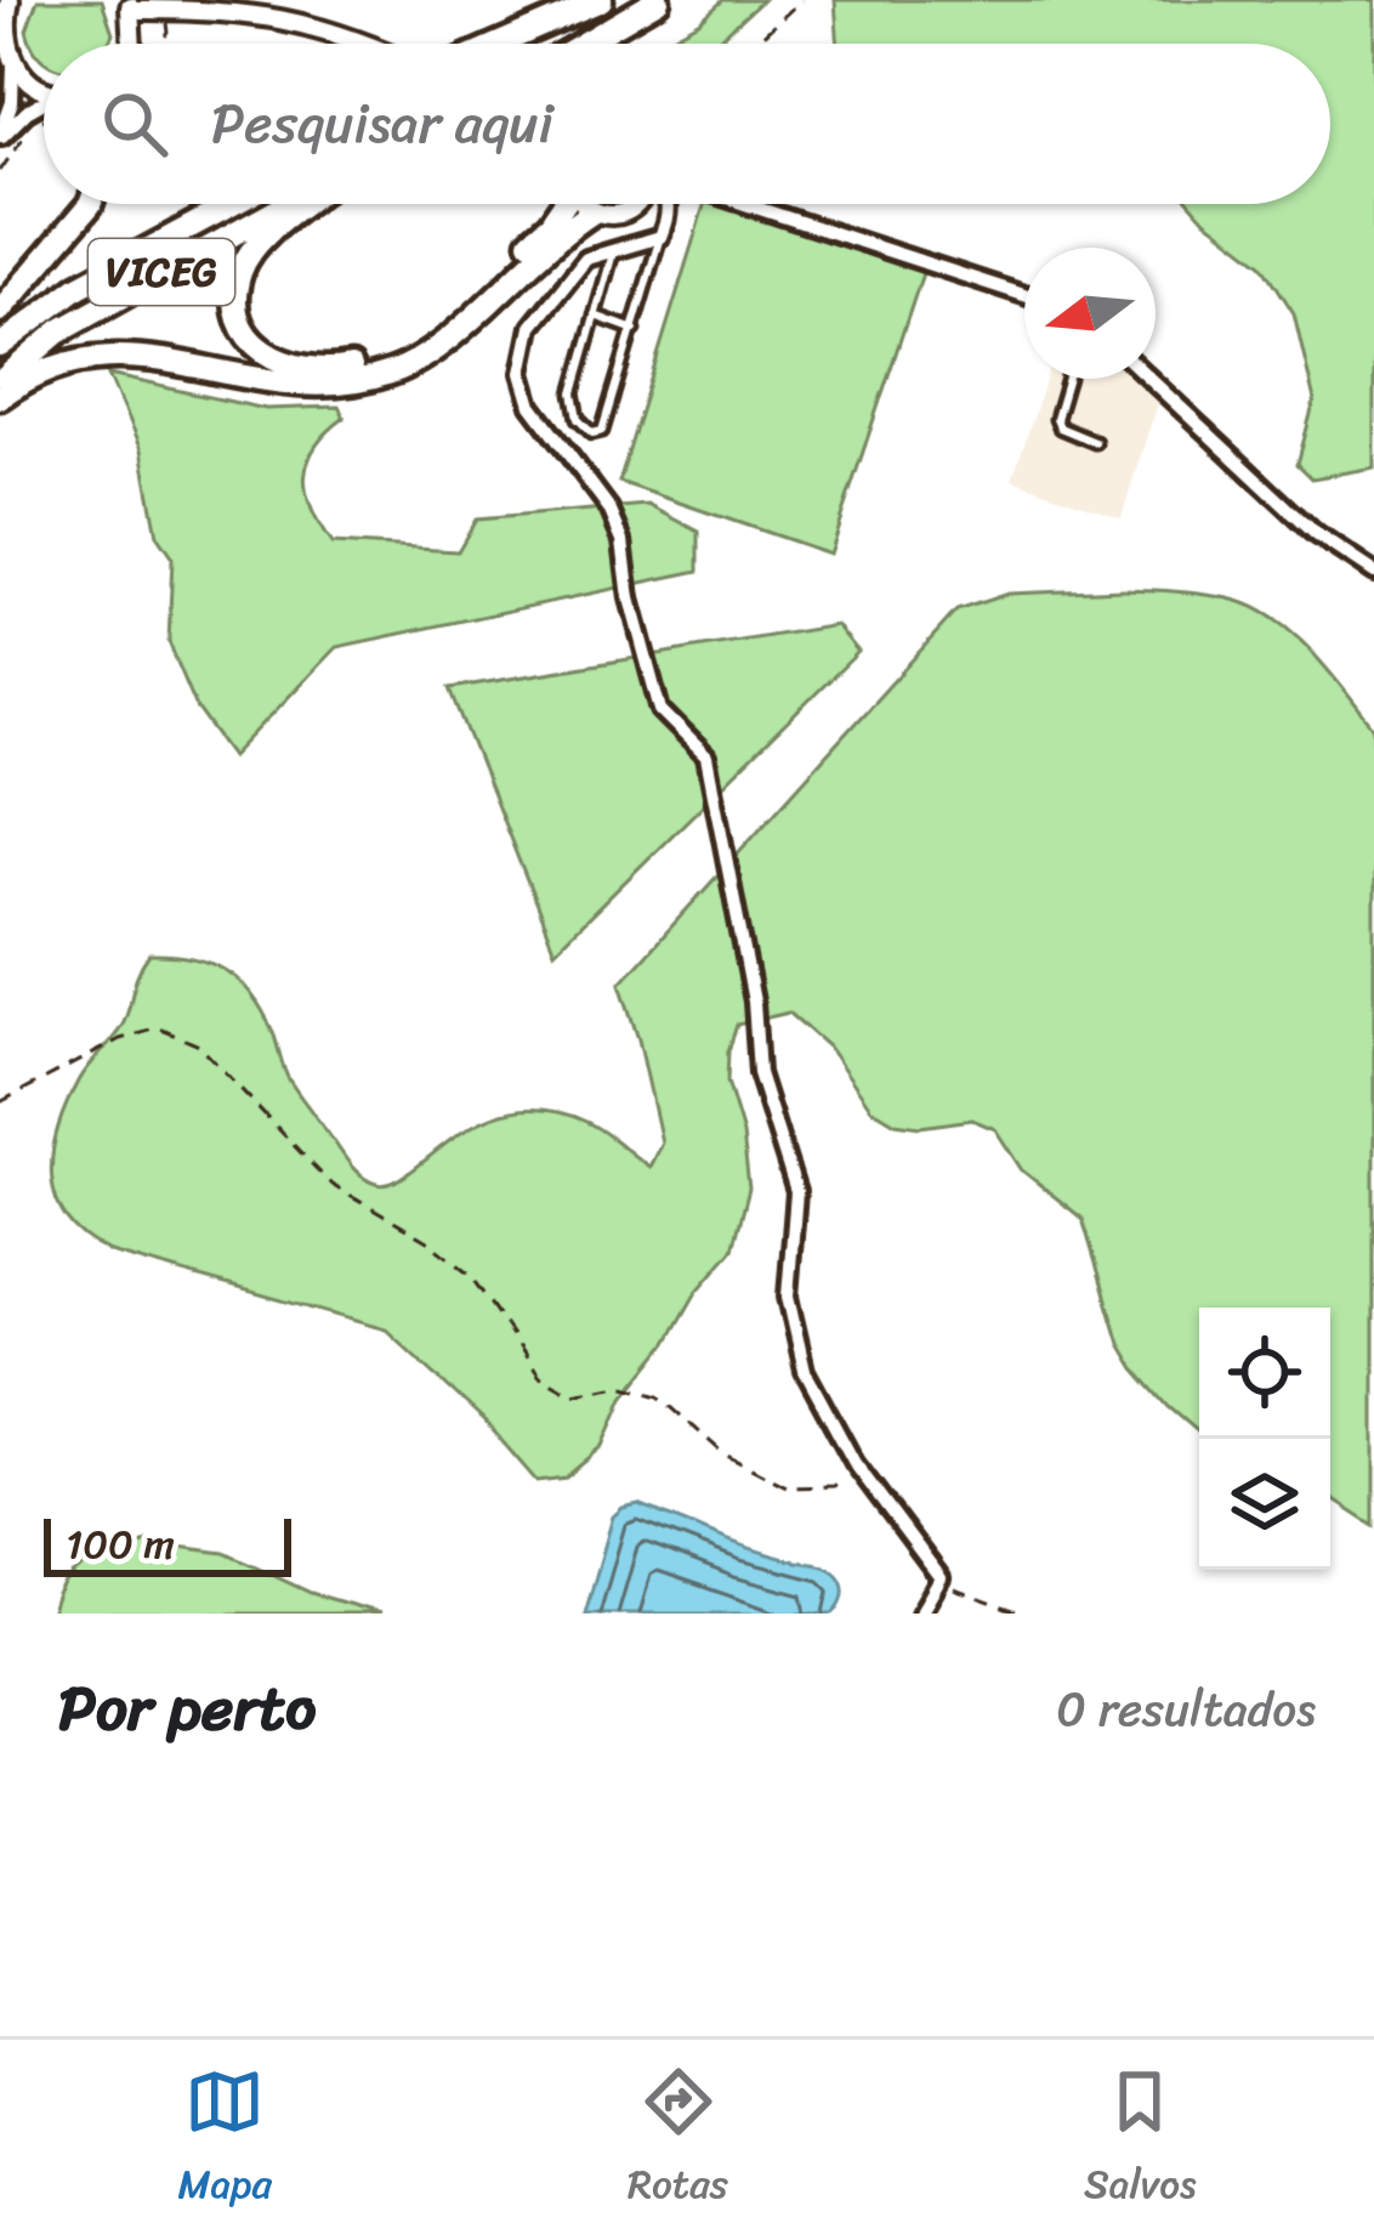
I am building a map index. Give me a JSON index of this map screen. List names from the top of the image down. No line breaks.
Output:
{"streets":{"highway":["VICEG"]},"scale_bar":"100 m","north":"left","page":{"search":"Pesquisar aqui","scale":"100 m","heading":["Por perto","0 resultados"],"nav":["Mapa","Rotas","Salvos"]}}
